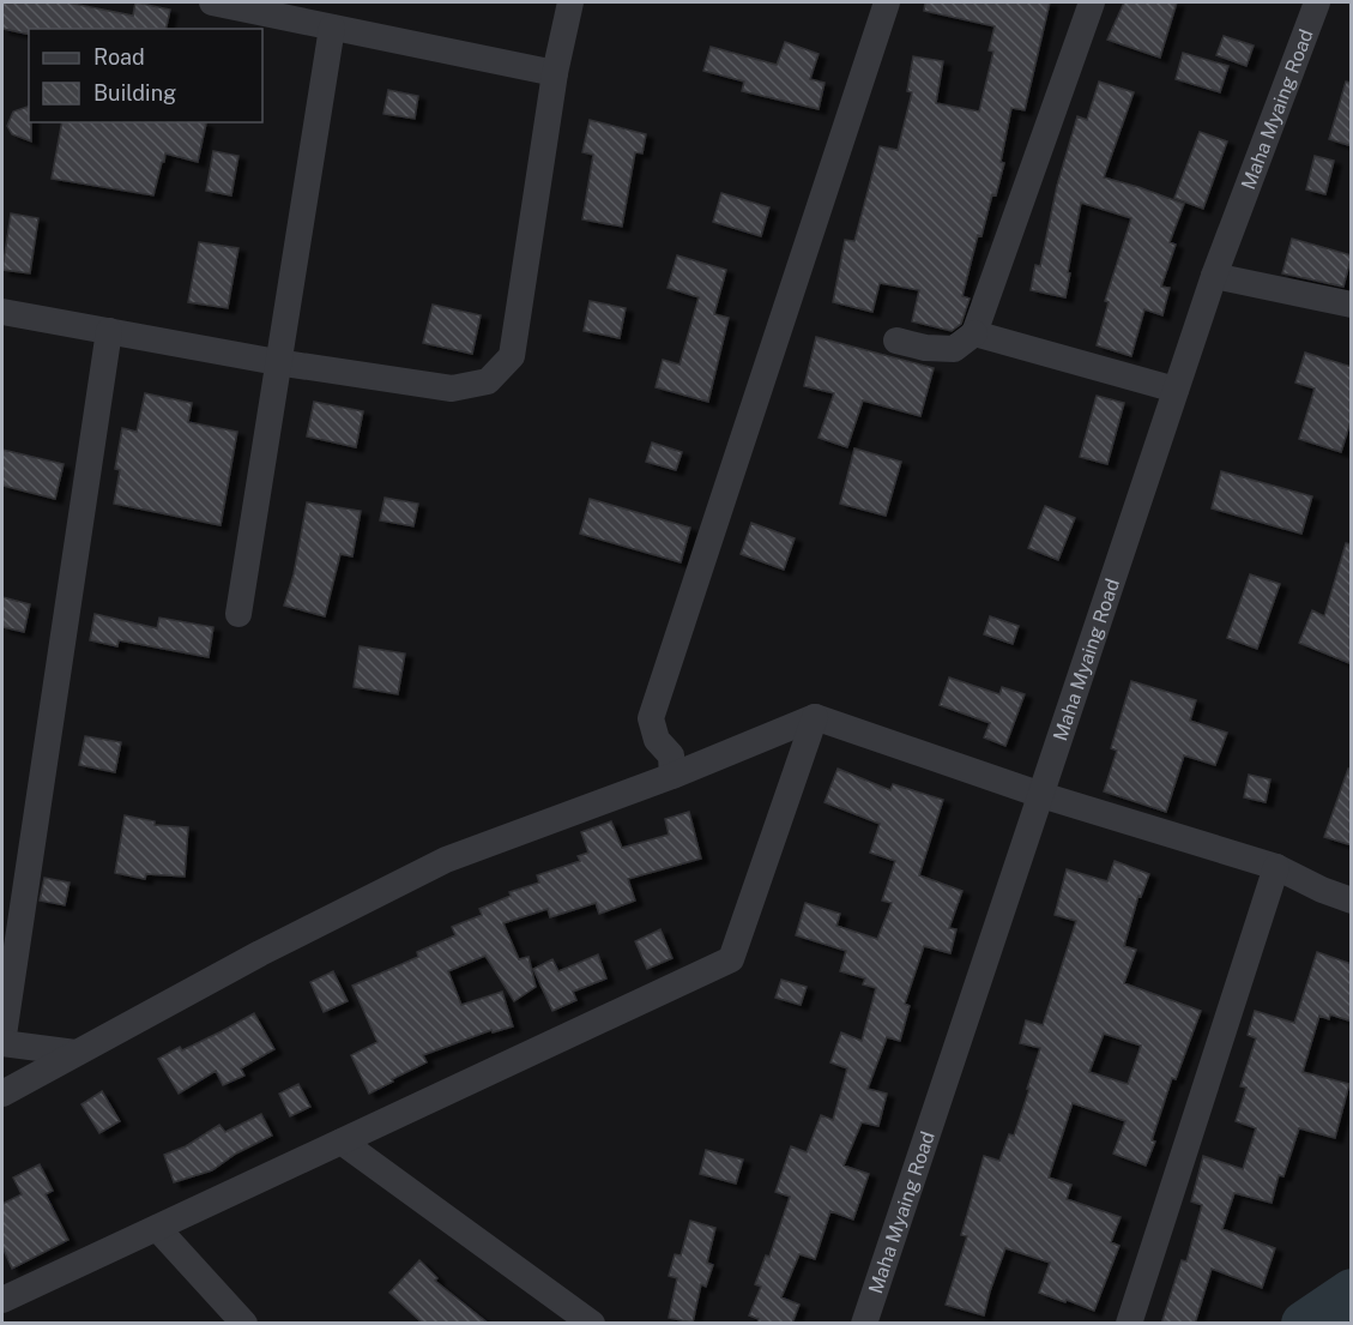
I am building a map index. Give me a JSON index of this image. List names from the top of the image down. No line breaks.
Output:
{"streets":{"street":["Maha Myaing Road"]},"legend":["Road","Building"]}
